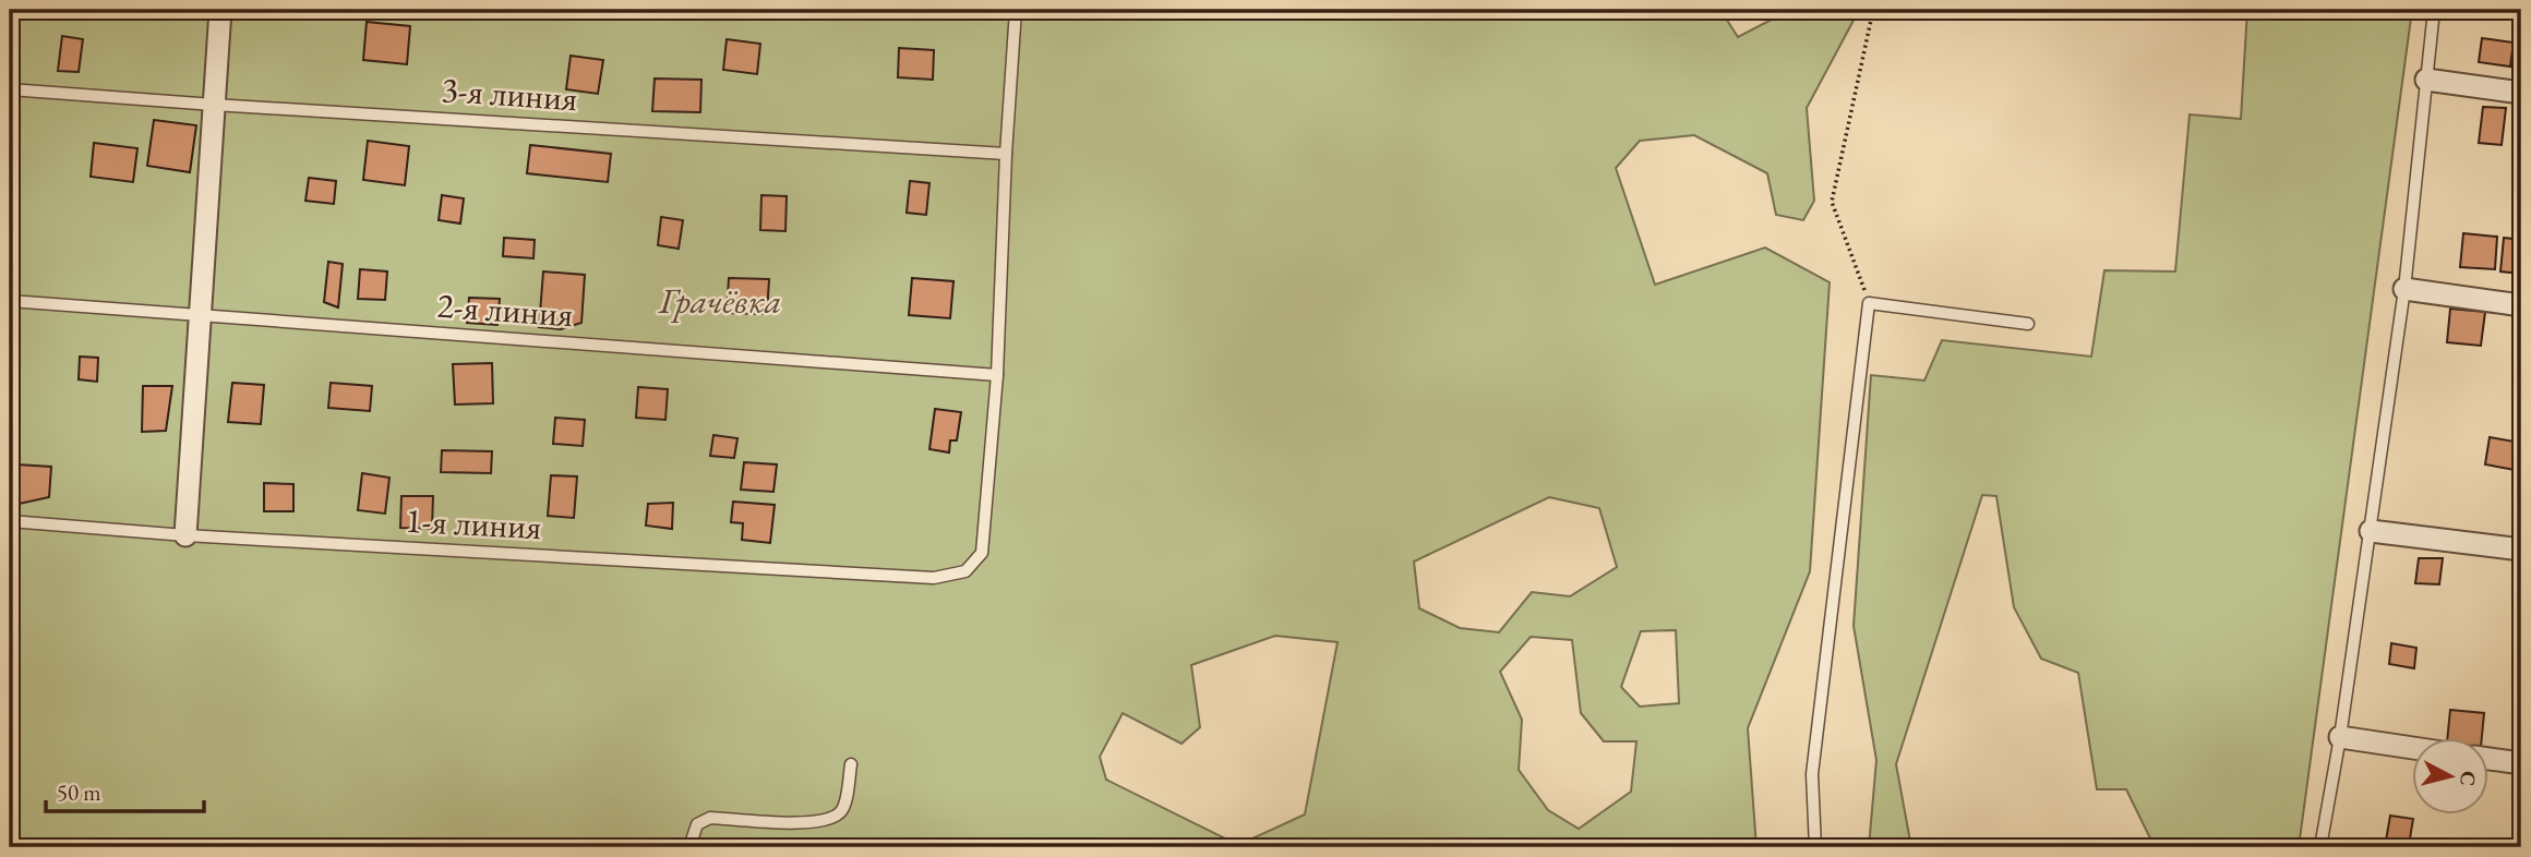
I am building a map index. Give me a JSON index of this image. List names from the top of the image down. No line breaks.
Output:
{"streets":{"lane":["3-я линия","2-я линия","1-я линия"]},"crossings":[["2-я линия","1-я линия"]],"parks":["Грачёвка"],"scale_bar":"50 m","north":"right"}
